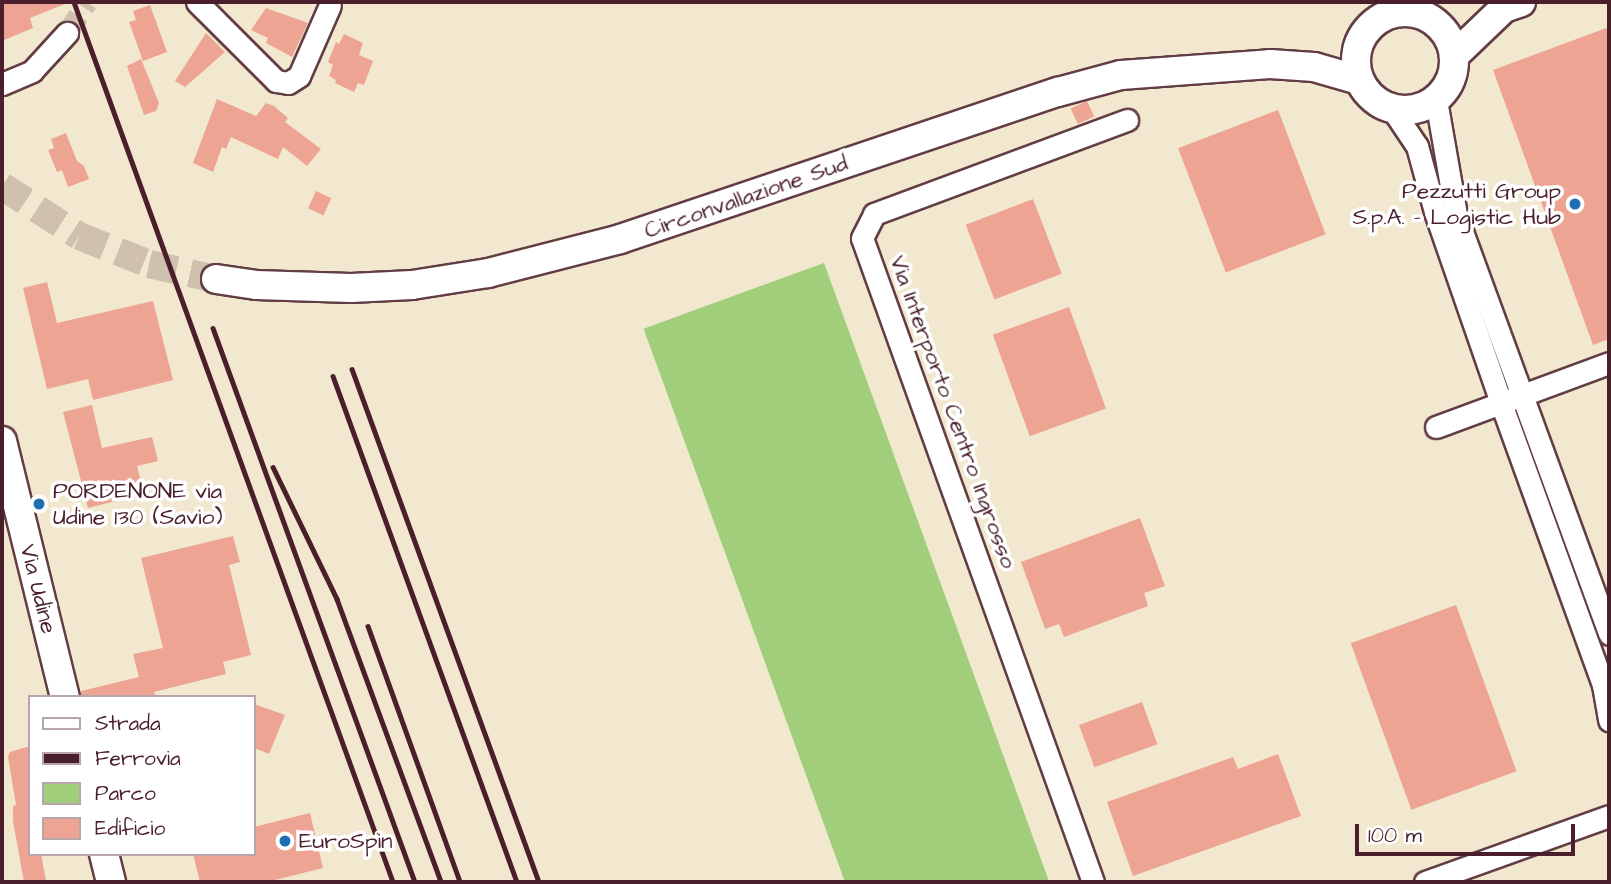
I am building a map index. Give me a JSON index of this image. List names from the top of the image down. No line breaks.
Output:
{"streets":{"main road":["Circonvallazione Sud","Via Udine"],"street":["Via Interporto Centro Ingrosso"]},"places":["Pezzutti Group S.p.A. - Logistic Hub","PORDENONE via Udine 130 (Savio)","EuroSpin"],"legend":["Strada","Ferrovia","Parco","Edificio"],"scale_bar":"100 m"}
